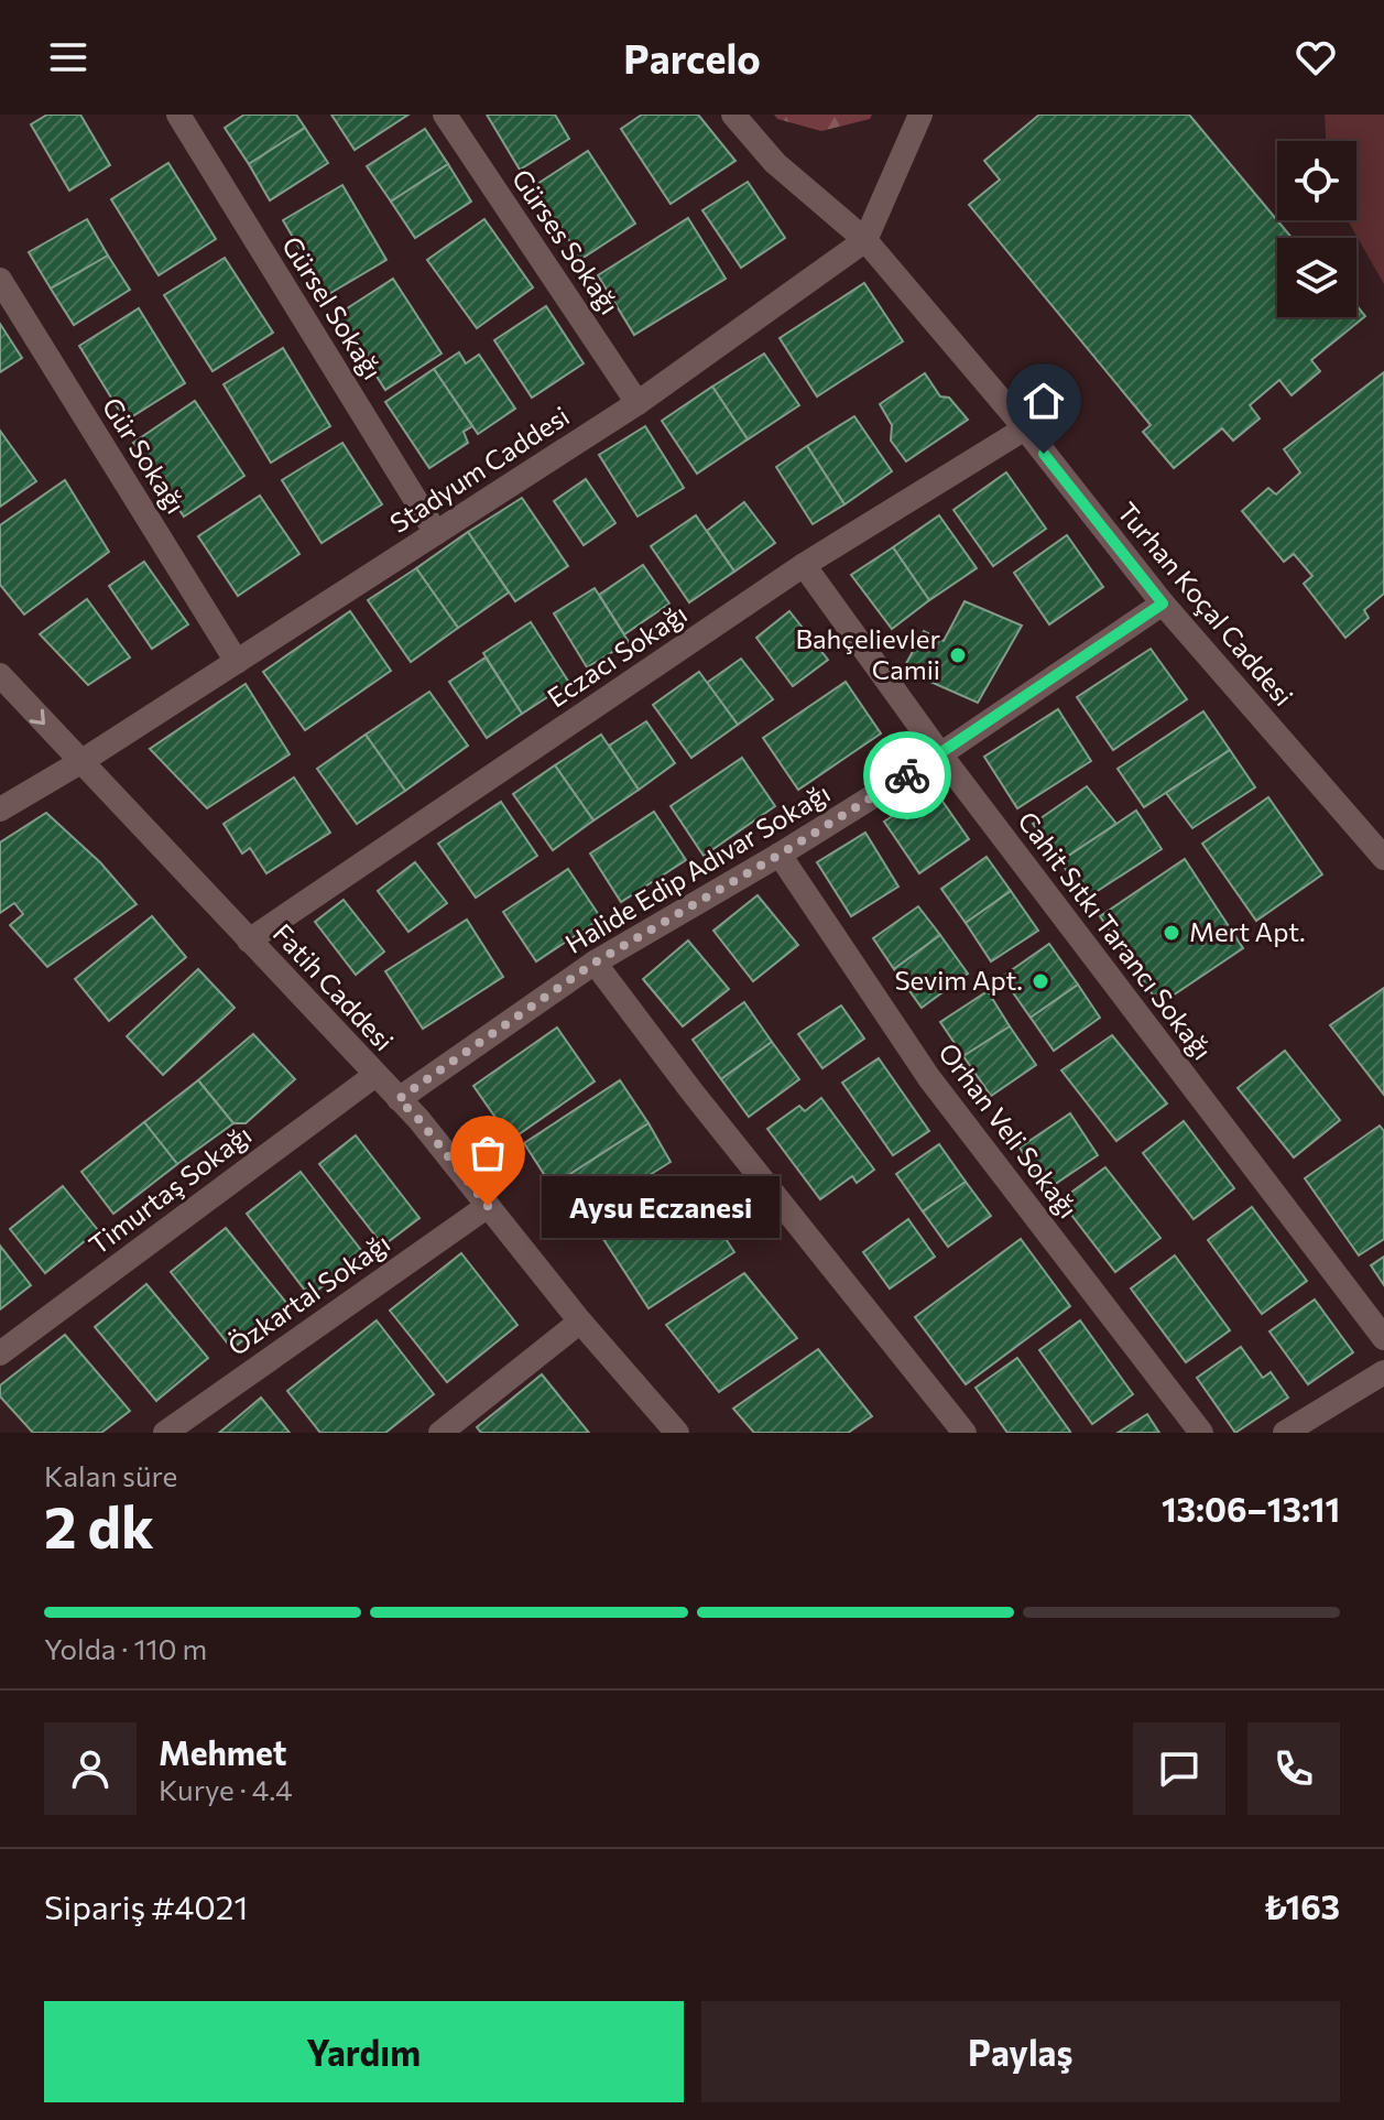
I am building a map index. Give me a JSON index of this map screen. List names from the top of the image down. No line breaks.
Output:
{"streets":{"street":["Gürses Sokağı","Gürsel Sokağı","Gür Sokağı","Stadyum Caddesi","Turhan Koçal Caddesi","Eczacı Sokağı","Halide Edip Adıvar Sokağı","Cahit Sıtkı Tarancı Sokağı","Fatih Caddesi","Orhan Veli Sokağı","Timurtaş Sokağı","Özkartal Sokağı"]},"crossings":[["Gürses Sokağı","Stadyum Caddesi"],["Gürsel Sokağı","Stadyum Caddesi"],["Gür Sokağı","Stadyum Caddesi"],["Stadyum Caddesi","Turhan Koçal Caddesi"],["Stadyum Caddesi","Fatih Caddesi"],["Turhan Koçal Caddesi","Eczacı Sokağı"],["Turhan Koçal Caddesi","Halide Edip Adıvar Sokağı"],["Eczacı Sokağı","Cahit Sıtkı Tarancı Sokağı"],["Eczacı Sokağı","Fatih Caddesi"],["Halide Edip Adıvar Sokağı","Cahit Sıtkı Tarancı Sokağı"],["Halide Edip Adıvar Sokağı","Fatih Caddesi"],["Halide Edip Adıvar Sokağı","Orhan Veli Sokağı"],["Fatih Caddesi","Timurtaş Sokağı"],["Fatih Caddesi","Özkartal Sokağı"]],"places":["Bahçelievler Camii","Mert Apt.","Sevim Apt.","Aysu Eczanesi"],"page":{"header":"Parcelo","bubble":"Aysu Eczanesi","heading":["2 dk","Kalan süre","13:06–13:11"],"panel":["Mehmet","Kurye · 4.4","Sipariş #4021","₺163"],"bar":"Yolda · 110 m","buttons":["Yardım","Paylaş"]}}
